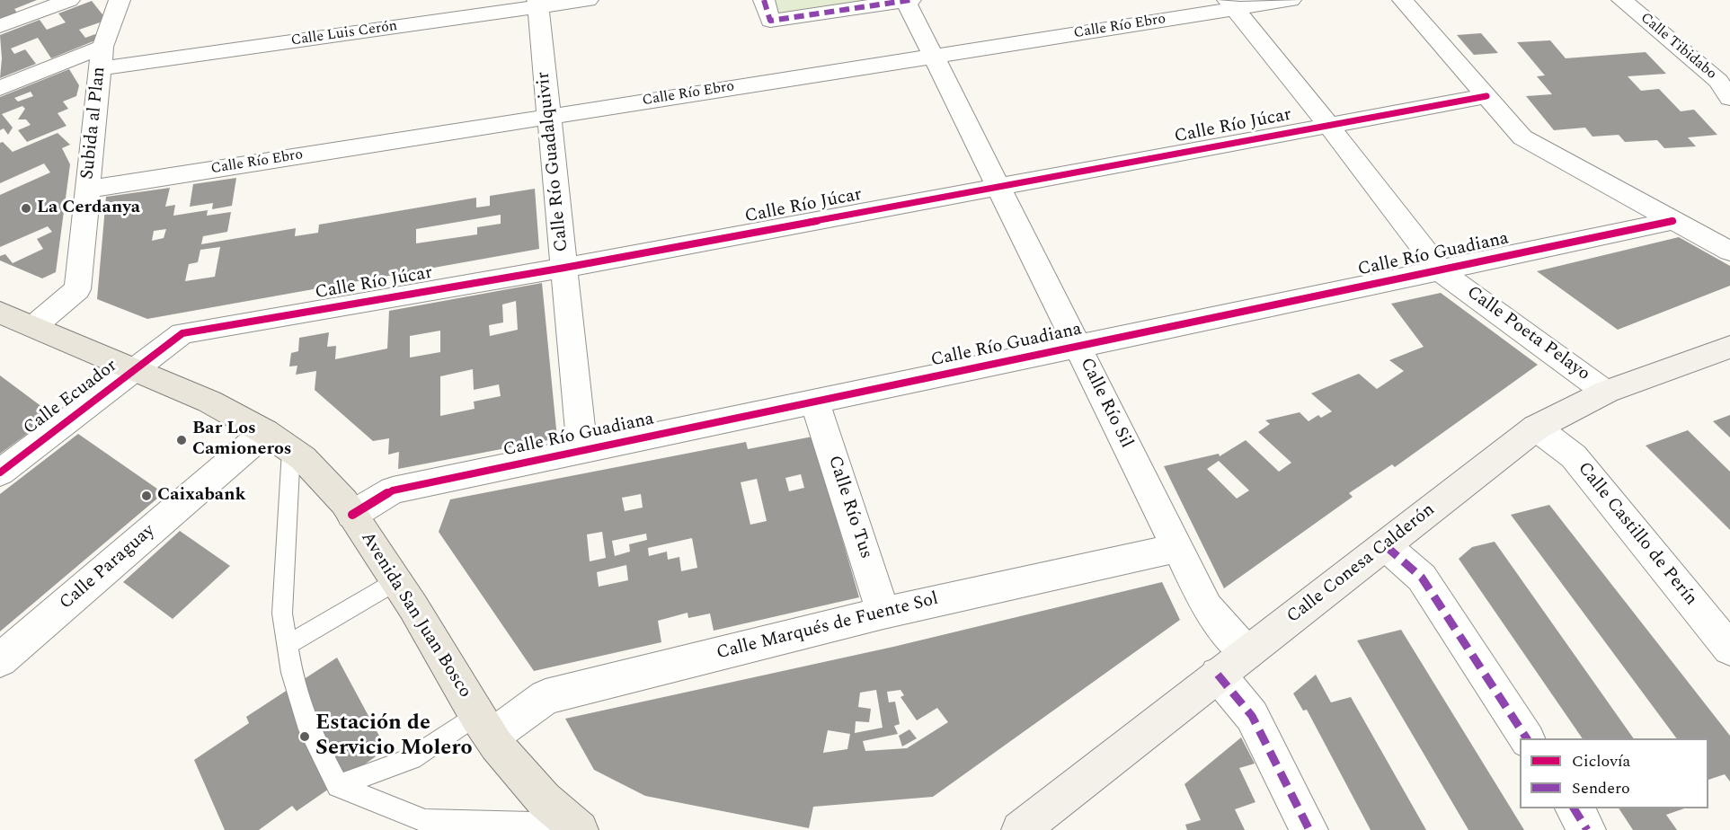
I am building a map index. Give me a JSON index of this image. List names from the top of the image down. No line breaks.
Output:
{"streets":{"main road":["Calle Conesa Calderón","Avenida San Juan Bosco"],"street":["Calle Río Ebro","Calle Luis Cerón","Calle Tibidabo","Subida al Plan","Calle Río Júcar","Calle Río Guadalquivir","Calle Río Guadiana","Calle Poeta Pelayo","Calle Ecuador","Calle Río Sil","Calle Río Tus","Calle Castillo de Perín","Calle Paraguay","Calle Marqués de Fuente Sol"]},"crossings":[["Calle Río Ebro","Subida al Plan"],["Calle Río Ebro","Calle Río Guadalquivir"],["Calle Río Ebro","Calle Poeta Pelayo"],["Calle Río Ebro","Calle Río Sil"],["Calle Luis Cerón","Subida al Plan"],["Calle Luis Cerón","Calle Río Guadalquivir"],["Subida al Plan","Avenida San Juan Bosco"],["Calle Río Júcar","Calle Río Guadalquivir"],["Calle Río Júcar","Calle Poeta Pelayo"],["Calle Río Júcar","Calle Ecuador"],["Calle Río Júcar","Calle Río Sil"],["Calle Río Júcar","Avenida San Juan Bosco"],["Calle Río Guadalquivir","Calle Río Guadiana"],["Calle Río Guadiana","Calle Poeta Pelayo"],["Calle Río Guadiana","Calle Río Sil"],["Calle Río Guadiana","Calle Río Tus"],["Calle Río Guadiana","Avenida San Juan Bosco"],["Calle Poeta Pelayo","Calle Conesa Calderón"],["Calle Ecuador","Avenida San Juan Bosco"],["Calle Río Sil","Calle Conesa Calderón"],["Calle Río Sil","Calle Marqués de Fuente Sol"],["Calle Río Tus","Calle Marqués de Fuente Sol"],["Calle Castillo de Perín","Calle Conesa Calderón"],["Calle Paraguay","Avenida San Juan Bosco"],["Avenida San Juan Bosco","Calle Marqués de Fuente Sol"]],"places":["La Cerdanya","Bar Los Camioneros","Caixabank","Estación de Servicio Molero"],"legend":["Ciclovía","Sendero"]}
